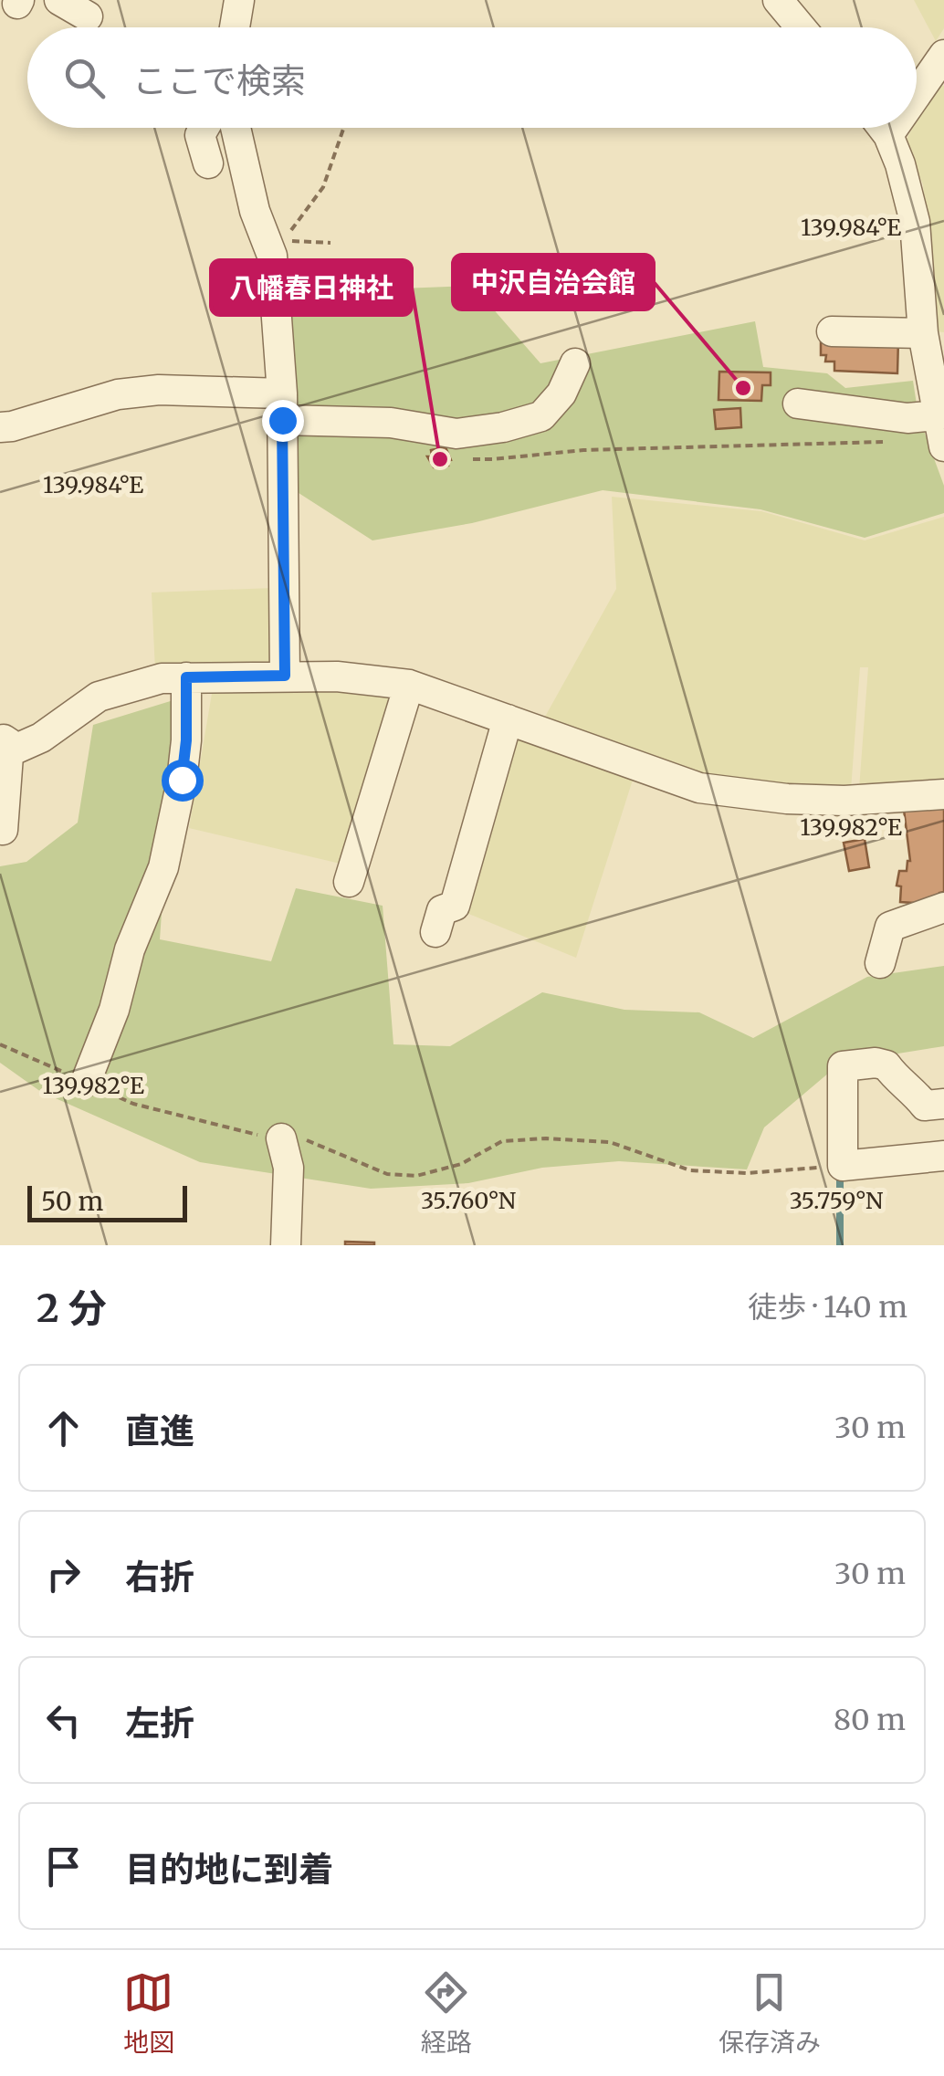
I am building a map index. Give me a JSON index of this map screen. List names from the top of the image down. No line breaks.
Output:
{"places":["中沢自治会館","八幡春日神社"],"scale_bar":"50 m","page":{"search":"ここで検索","scale":"50 m","heading":["2 分","徒歩 · 140 m"],"list":[["直進","30 m"],["右折","30 m"],["左折","80 m"],"目的地に到着"],"nav":["地図","経路","保存済み"]},"coordinates":["139.984°E","139.982°E","35.760°N","35.759°N"]}
